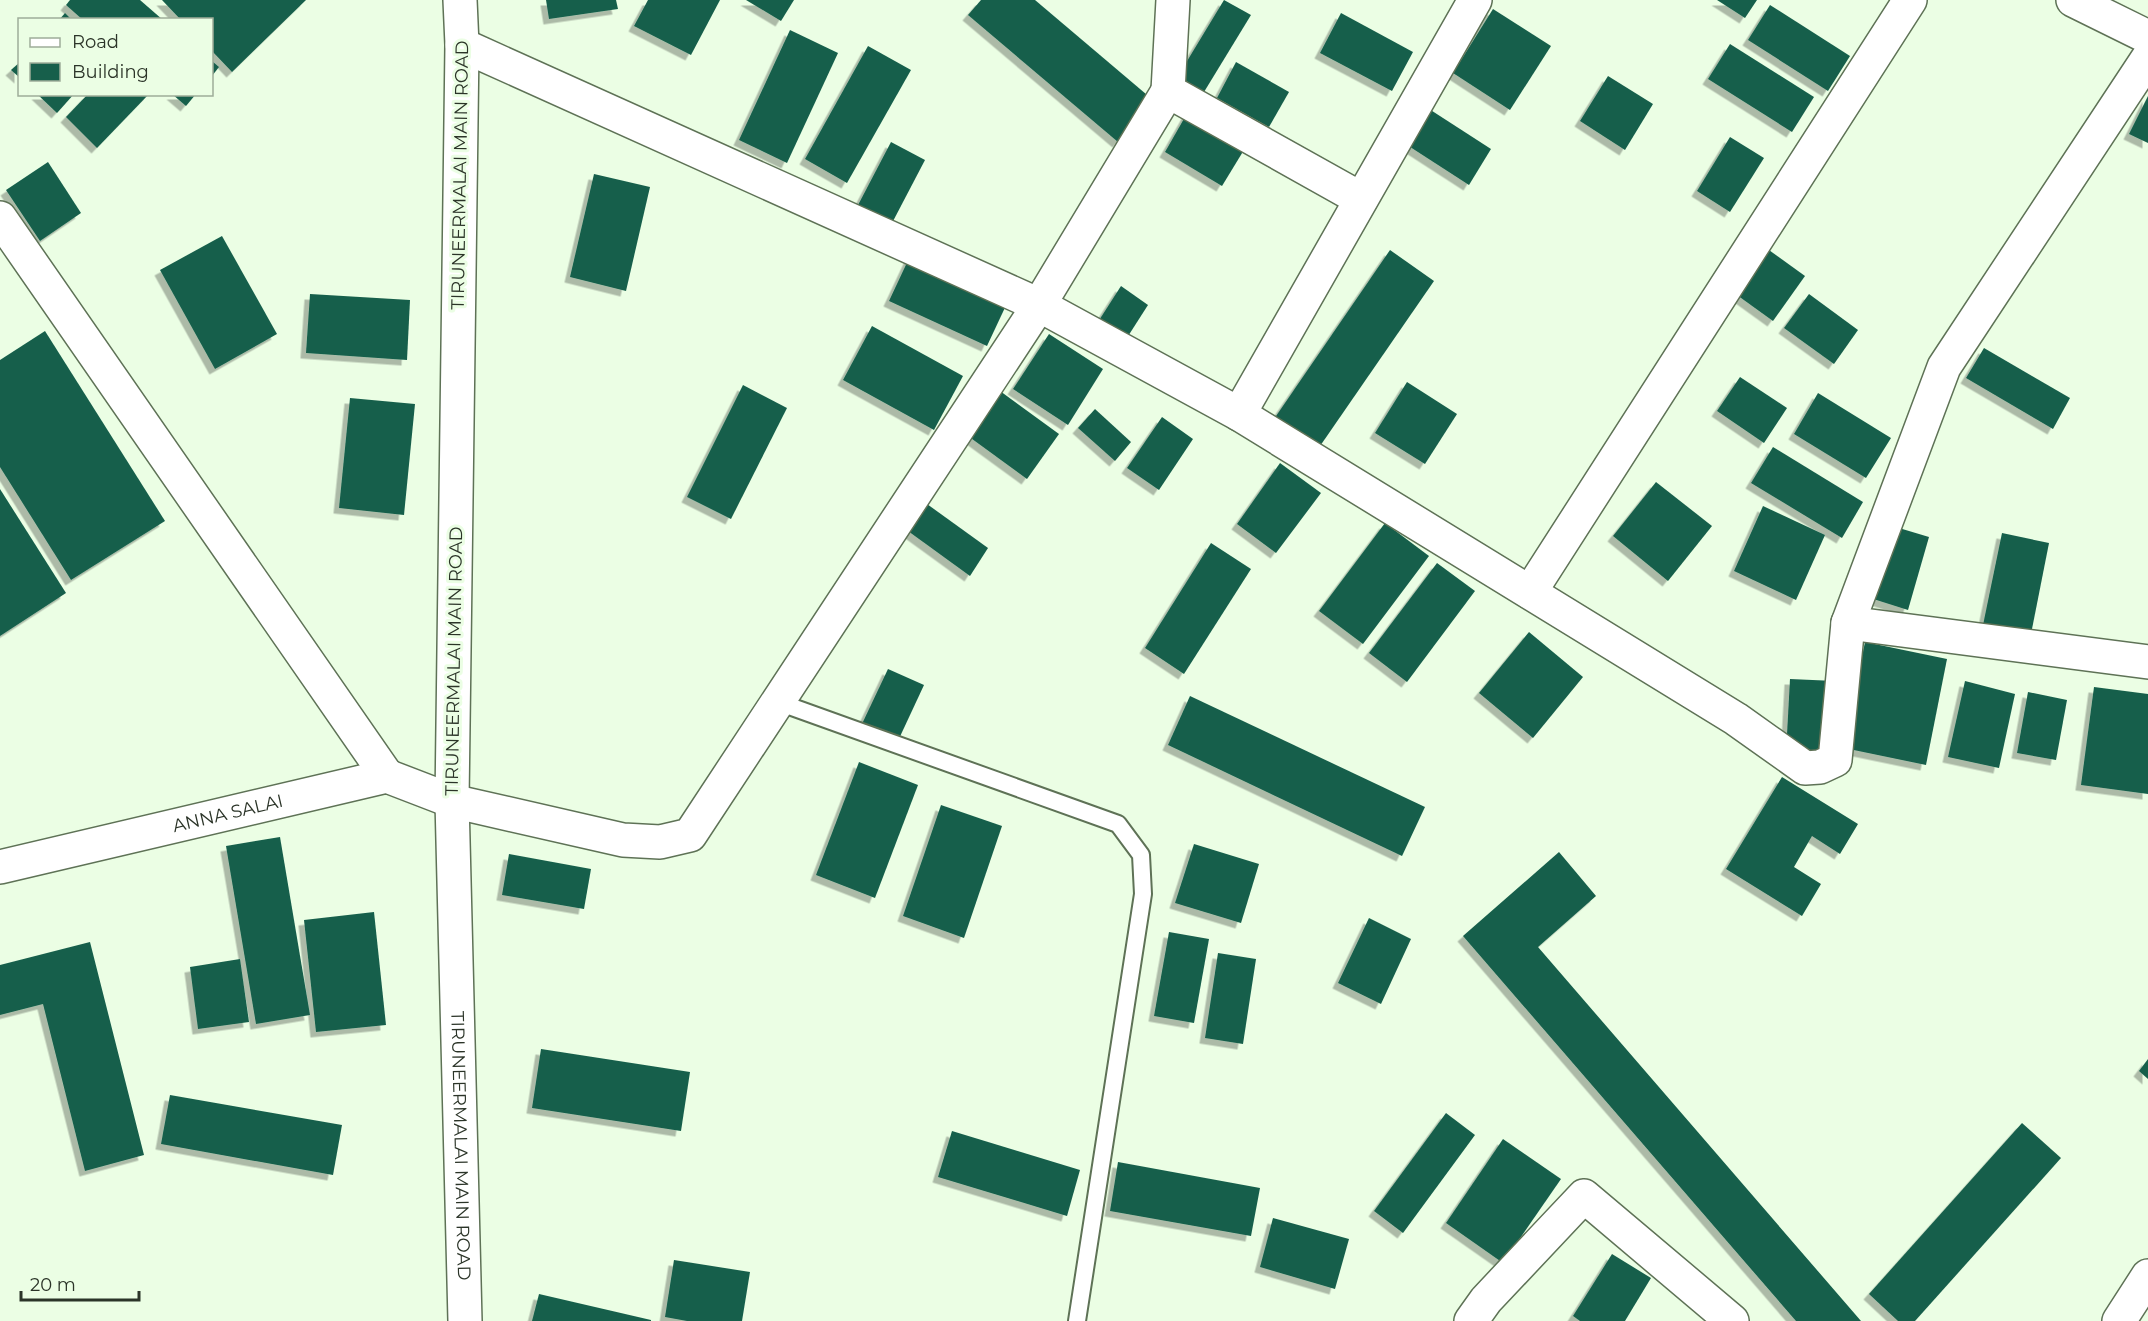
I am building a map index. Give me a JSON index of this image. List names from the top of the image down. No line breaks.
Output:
{"streets":{"street":["TIRUNEERMALAI MAIN ROAD","ANNA SALAI"]},"legend":["Road","Building"],"scale_bar":"20 m"}
